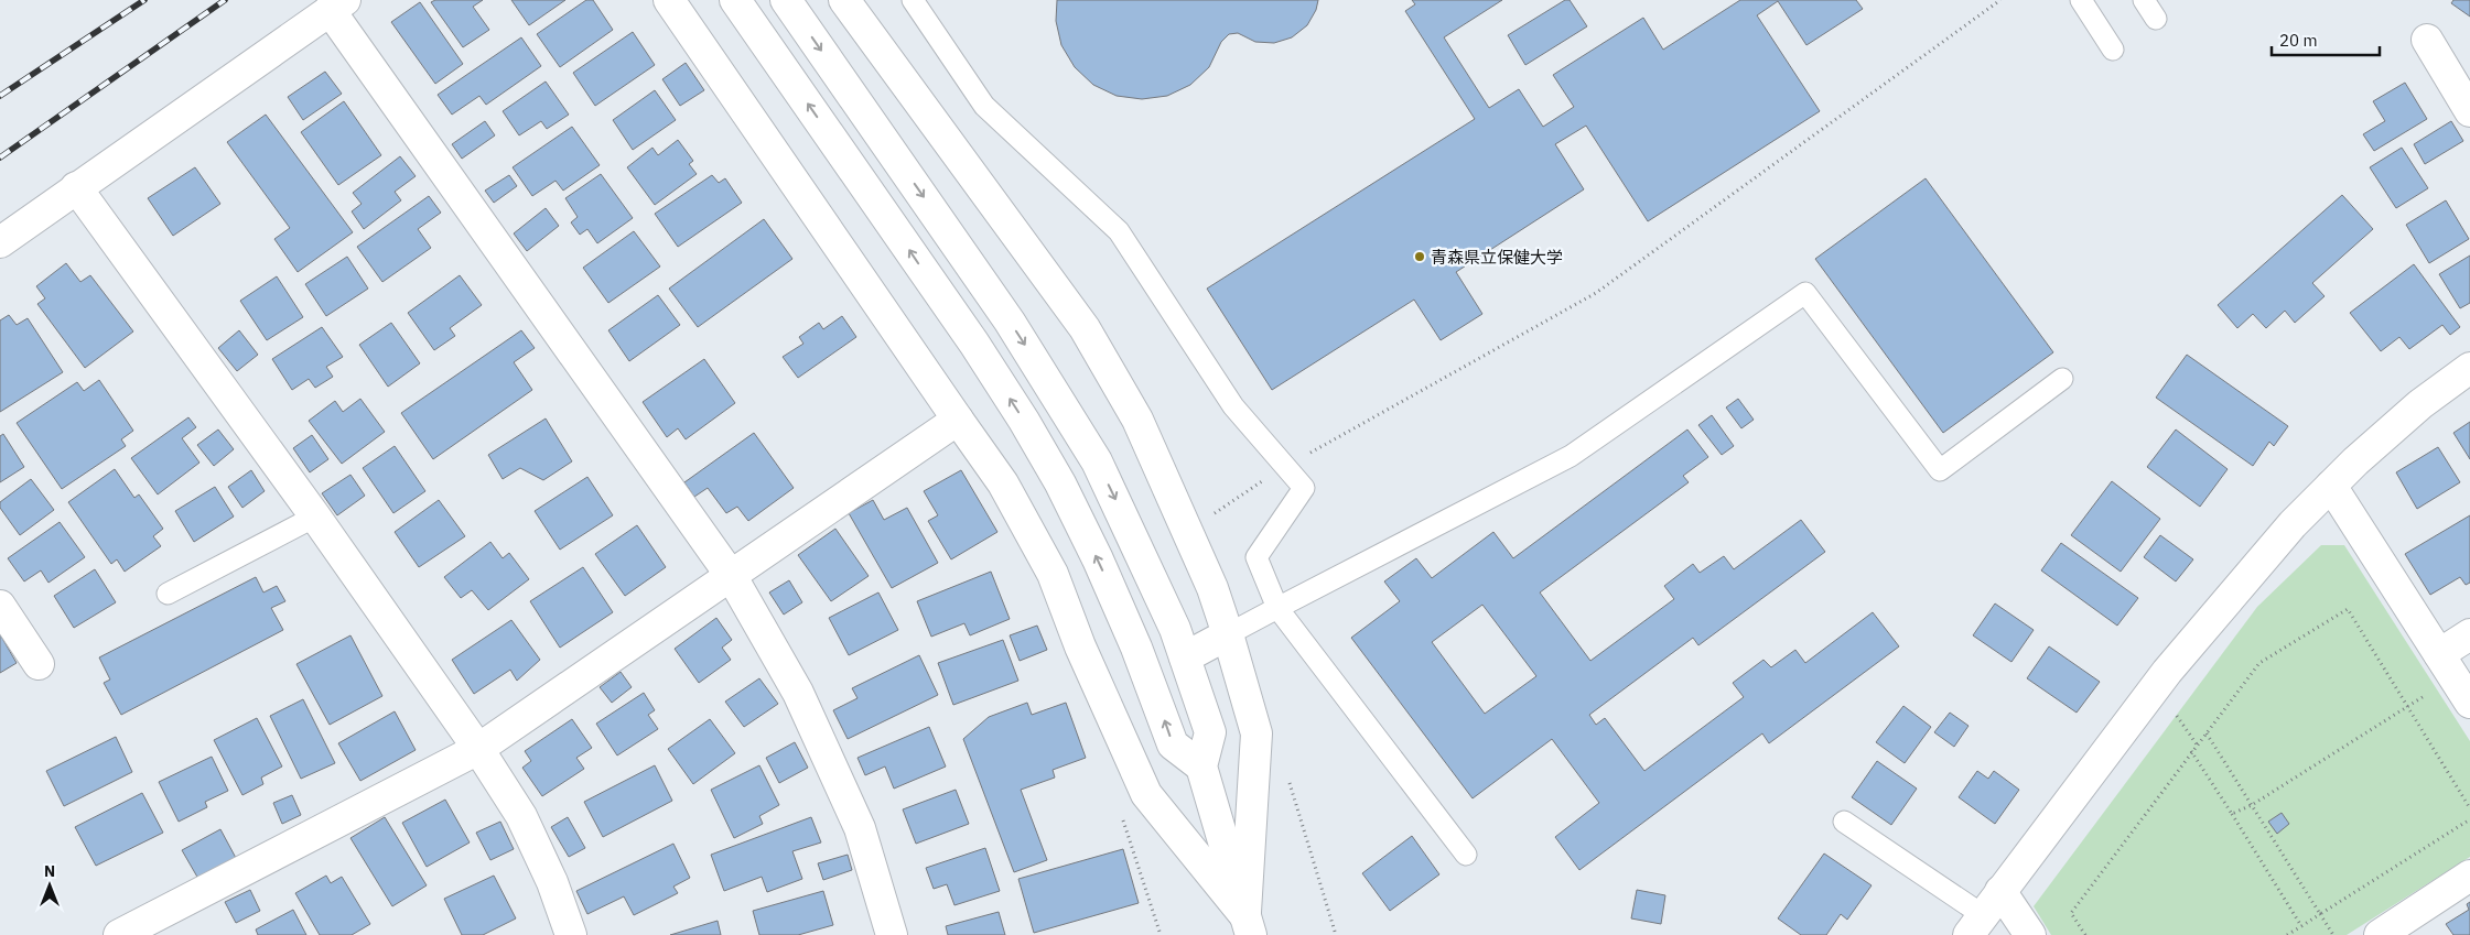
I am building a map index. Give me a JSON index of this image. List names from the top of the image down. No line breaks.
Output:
{"places":["青森県立保健大学"],"scale_bar":"20 m","north":"top"}
